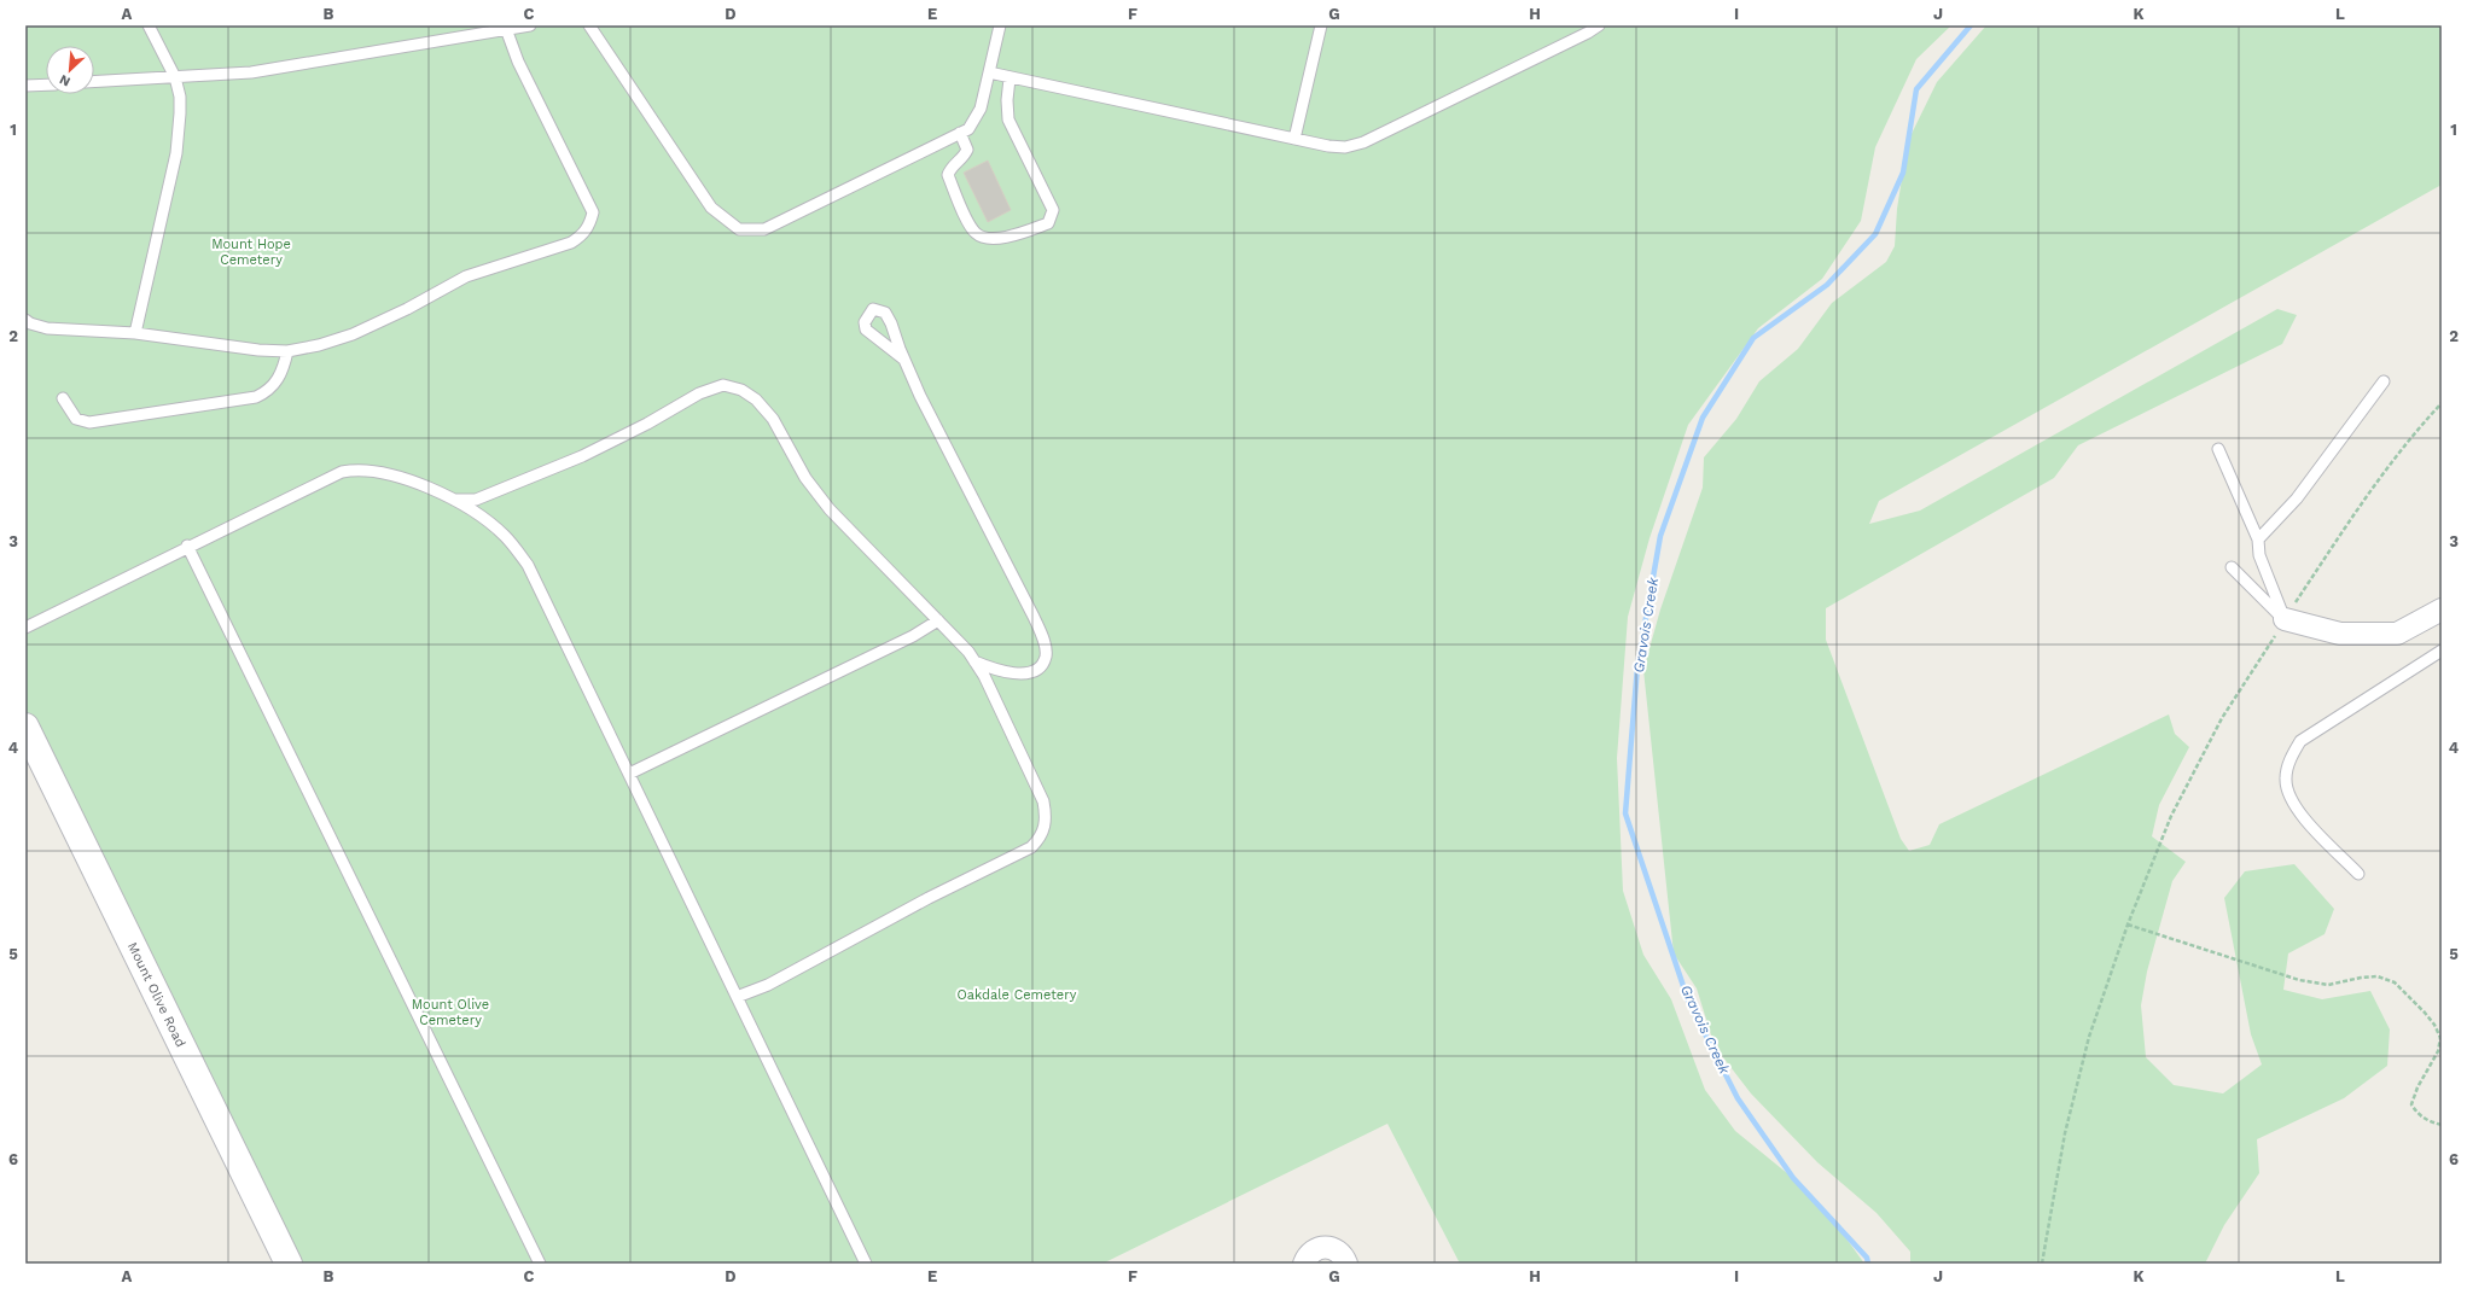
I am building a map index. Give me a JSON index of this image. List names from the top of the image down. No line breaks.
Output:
{"streets":{"street":["Mount Olive Road"]},"water":["Gravois Creek"],"parks":["Mount Hope Cemetery","Oakdale Cemetery","Mount Olive Cemetery"],"north":"bottom left","grid":{"columns":["A","B","C","D","E","F","G","H","I","J","K","L"],"rows":["1","2","3","4","5","6"]}}
